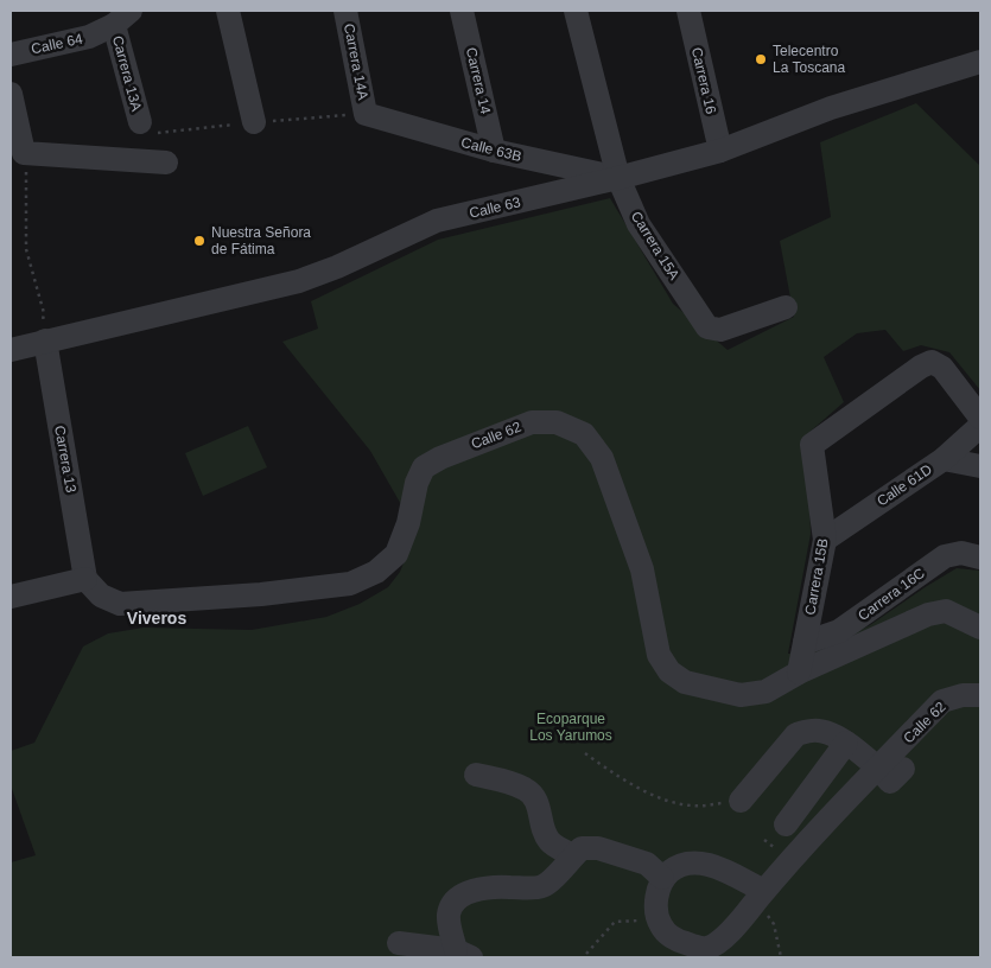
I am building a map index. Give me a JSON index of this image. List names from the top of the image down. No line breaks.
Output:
{"streets":{"street":["Calle 64","Carrera 14A","Carrera 13A","Carrera 14","Carrera 16","Calle 63B","Calle 63","Carrera 15A","Calle 62","Carrera 13","Calle 61D","Carrera 15B","Carrera 16C"]},"crossings":[["Calle 64","Carrera 13A"],["Carrera 14A","Calle 63B"],["Carrera 14","Calle 63B"],["Carrera 16","Calle 63"],["Calle 63B","Calle 63"],["Calle 63B","Carrera 15A"],["Calle 63","Carrera 15A"],["Calle 63","Carrera 13"],["Calle 62","Carrera 13"],["Calle 62","Carrera 15B"],["Calle 61D","Carrera 15B"],["Carrera 15B","Carrera 16C"]],"districts":["Viveros"],"parks":["Ecoparque Los Yarumos"],"places":["Telecentro La Toscana","Nuestra Señora de Fátima"]}
